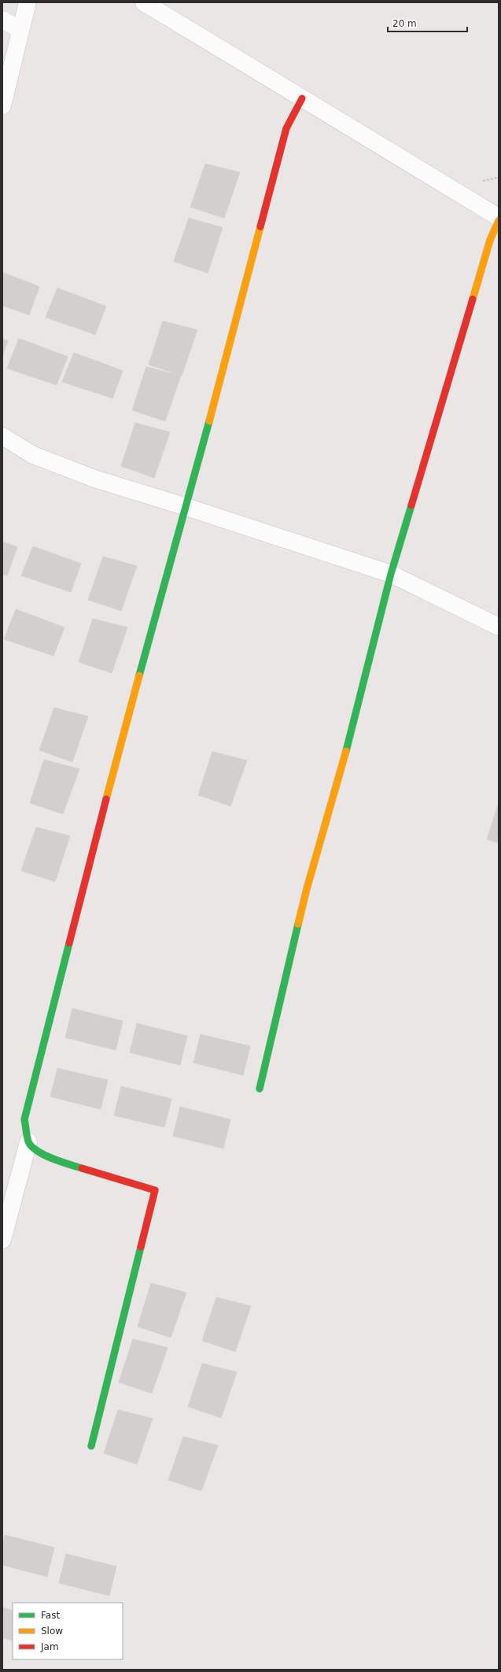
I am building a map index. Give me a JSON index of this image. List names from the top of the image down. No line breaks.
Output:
{"legend":["Fast","Slow","Jam"],"scale_bar":"20 m"}
